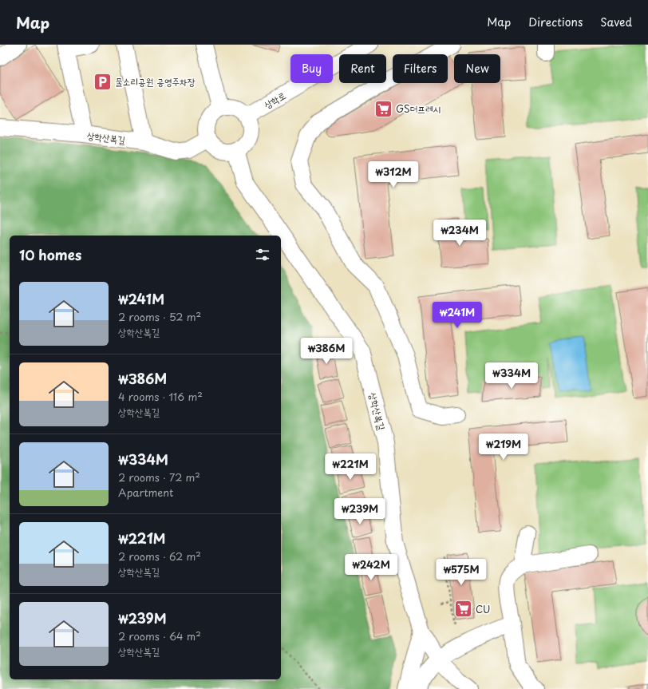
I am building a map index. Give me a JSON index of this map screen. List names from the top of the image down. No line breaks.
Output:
{"streets":{"street":["상학로","상학산복길"]},"crossings":[["상학로","상학산복길"]],"places":{"parking":["물소리공원 공영주차장"],"supermarket":["GS더프레시","CU"]},"page":{"header":"Map","nav":["Map","Directions","Saved"],"chip":["Buy","Rent","Filters","New"],"price":["₩312M","₩234M","₩241M","₩386M","₩334M","₩219M","₩221M","₩239M","₩242M","₩575M"],"heading":"10 homes","list":[{"name":"₩241M","note":"2 rooms · 52 m² · 상학산복길"},{"name":"₩386M","note":"4 rooms · 116 m² · 상학산복길"},{"name":"₩334M","note":"2 rooms · 72 m² · Apartment"},{"name":"₩221M","note":"2 rooms · 62 m² · 상학산복길"},{"name":"₩239M","note":"2 rooms · 64 m² · 상학산복길"}]}}
